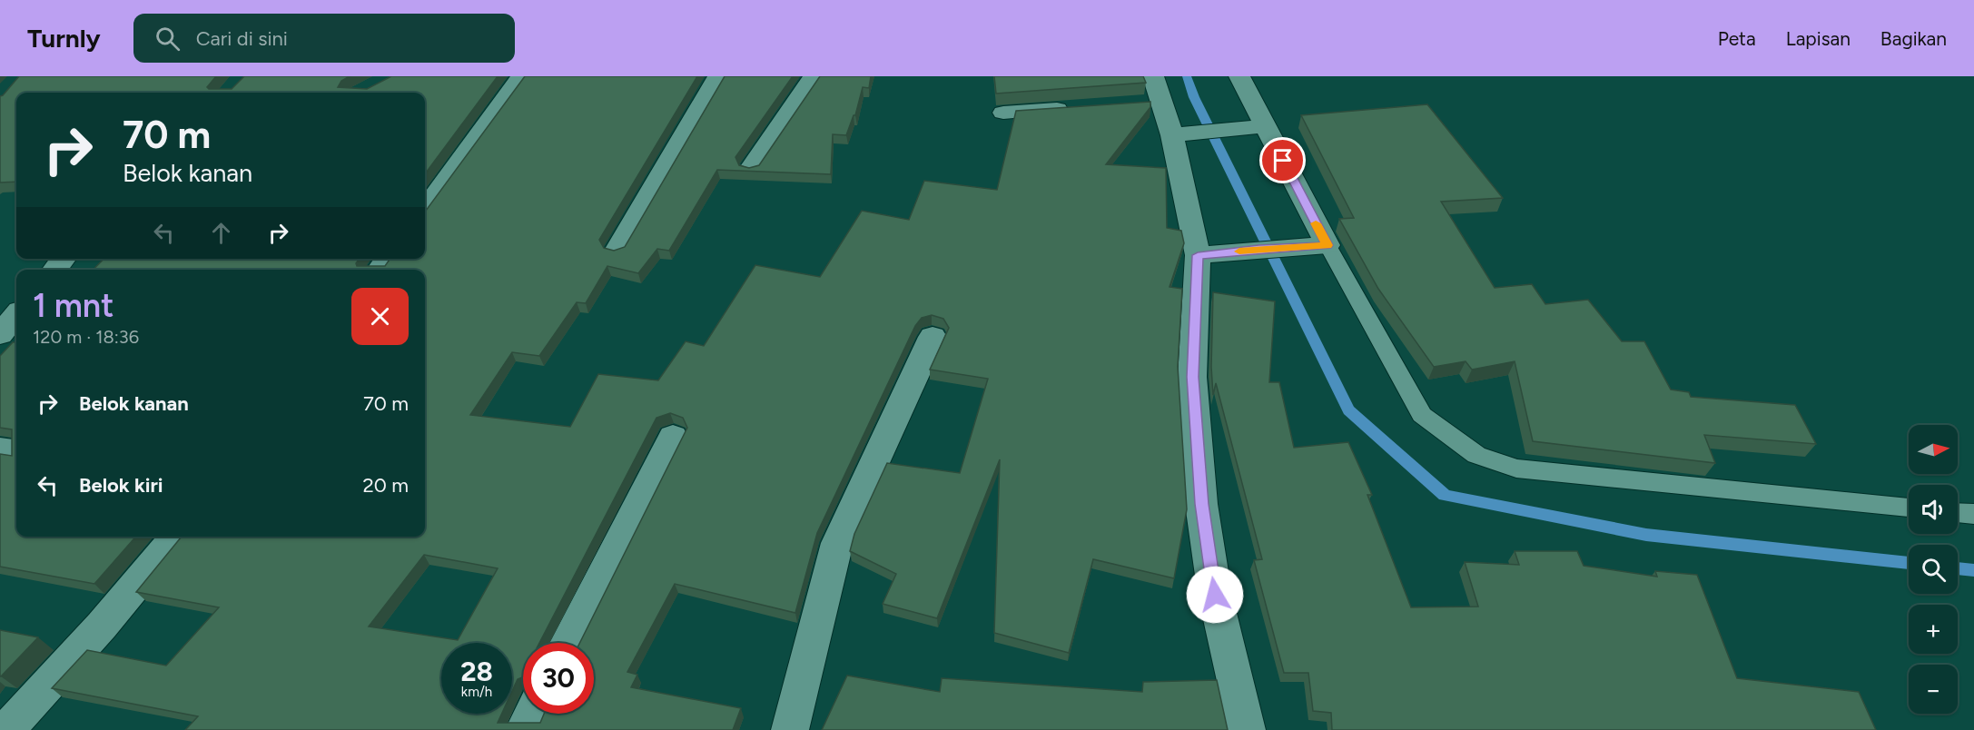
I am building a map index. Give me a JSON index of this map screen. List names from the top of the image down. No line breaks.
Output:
{"north":"right","page":{"header":"Turnly","search":"Cari di sini","nav":["Peta","Lapisan","Bagikan"],"turn":["70 m","Belok kanan"],"heading":["1 mnt","120 m · 18:36"],"list":[{"name":"Belok kanan","value":"70 m"},{"name":"Belok kiri","value":"20 m"}],"map_buttons":["+","−"],"speed":"28 km/h","limit":"30"}}
